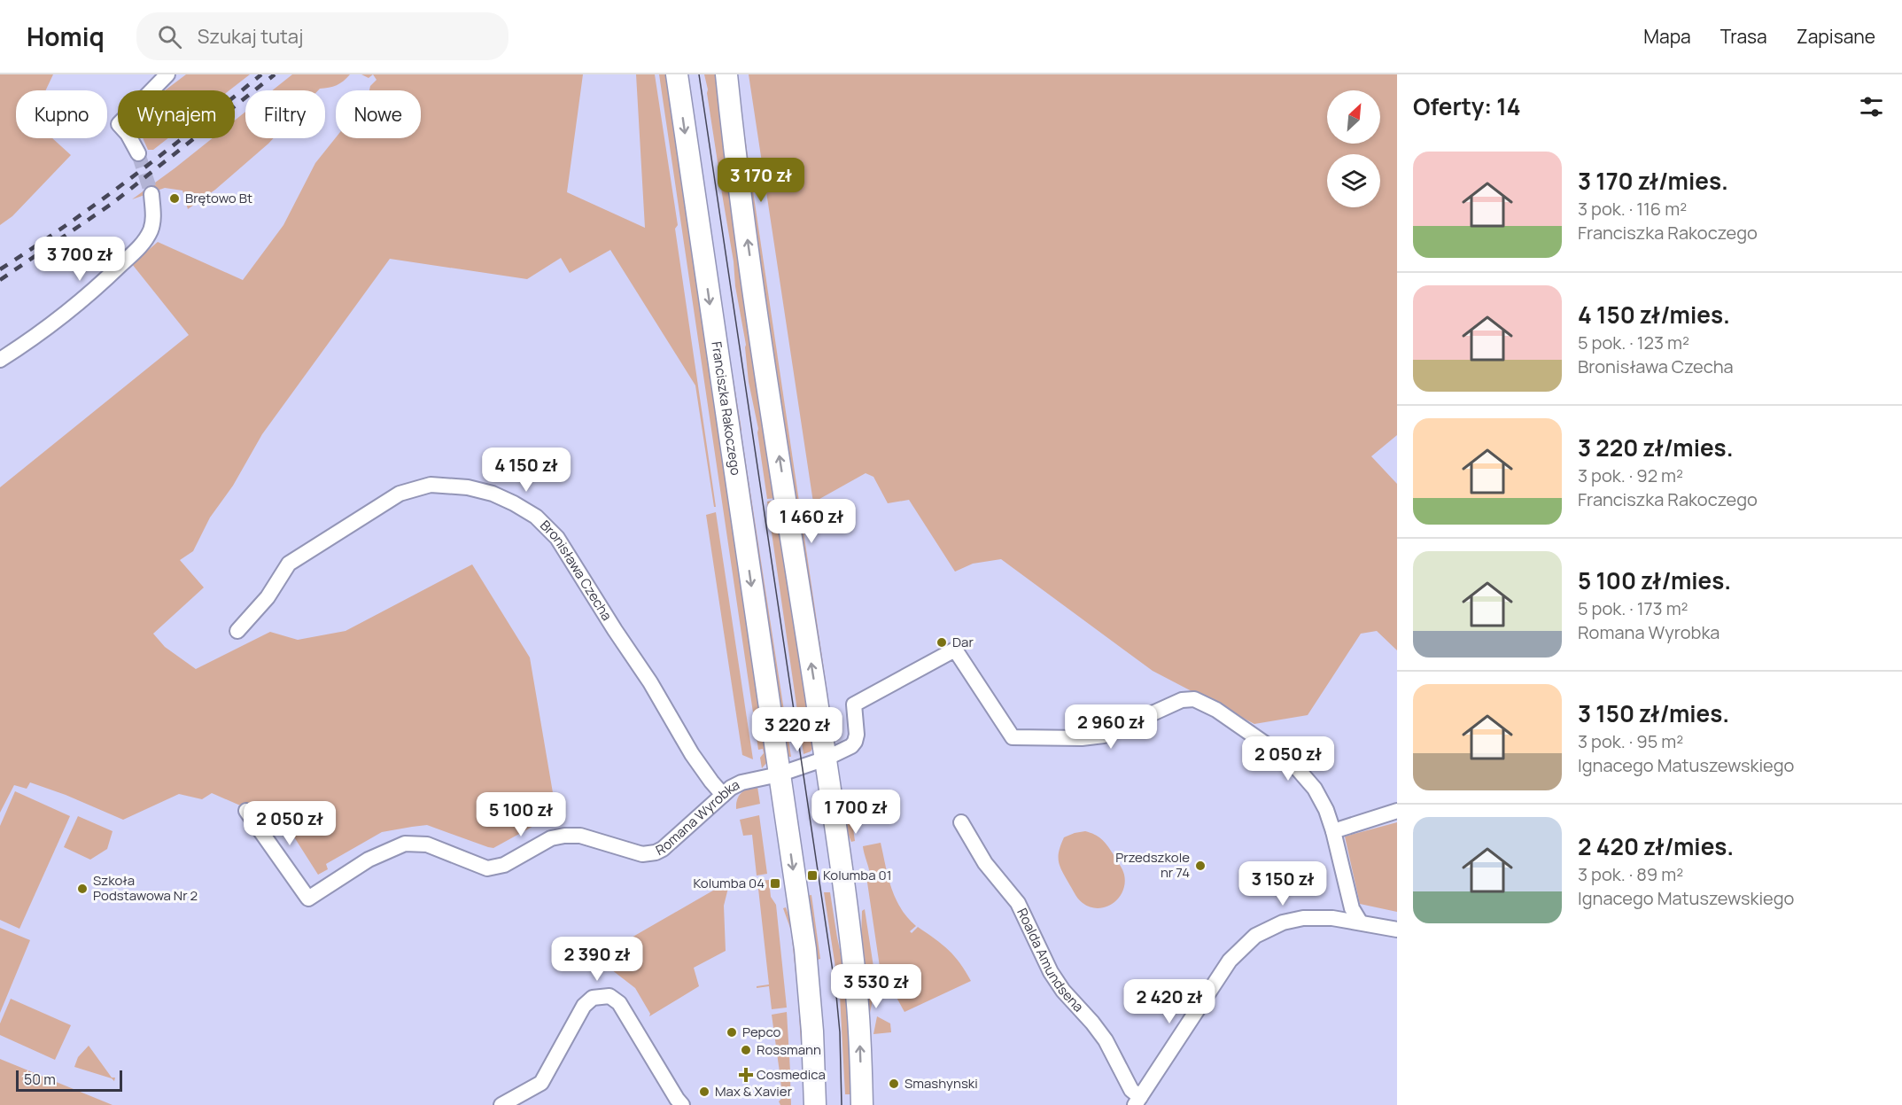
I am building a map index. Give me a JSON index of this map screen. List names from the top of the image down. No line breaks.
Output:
{"streets":{"main road":["Franciszka Rakoczego"],"street":["Bronisława Czecha","Romana Wyrobka","Roalda Amundsena"]},"crossings":[["Franciszka Rakoczego","Romana Wyrobka"],["Bronisława Czecha","Romana Wyrobka"]],"places":{"other":["Brętowo Bt","Dar","Przedszkole nr 74","Szkoła Podstawowa Nr 2","Pepco","Rossmann","Smashynski","Max & Xavier"],"transit":["Kolumba 01","Kolumba 04"],"health":["Cosmedica"]},"scale_bar":"50 m","north":"top right","page":{"header":"Homiq","search":"Szukaj tutaj","nav":["Mapa","Trasa","Zapisane"],"heading":"Oferty: 14","chip":["Kupno","Wynajem","Filtry","Nowe"],"list":[{"name":"3 170 zł/mies.","note":"3 pok. · 116 m² · Franciszka Rakoczego"},{"name":"4 150 zł/mies.","note":"5 pok. · 123 m² · Bronisława Czecha"},{"name":"3 220 zł/mies.","note":"3 pok. · 92 m² · Franciszka Rakoczego"},{"name":"5 100 zł/mies.","note":"5 pok. · 173 m² · Romana Wyrobka"},{"name":"3 150 zł/mies.","note":"3 pok. · 95 m² · Ignacego Matuszewskiego"},{"name":"2 420 zł/mies.","note":"3 pok. · 89 m² · Ignacego Matuszewskiego"}],"price":["3 170 zł","3 700 zł","4 150 zł","1 460 zł","2 960 zł","3 220 zł","2 050 zł","1 700 zł","5 100 zł","2 050 zł","3 150 zł","2 390 zł","3 530 zł","2 420 zł"],"scale":"50 m"}}
